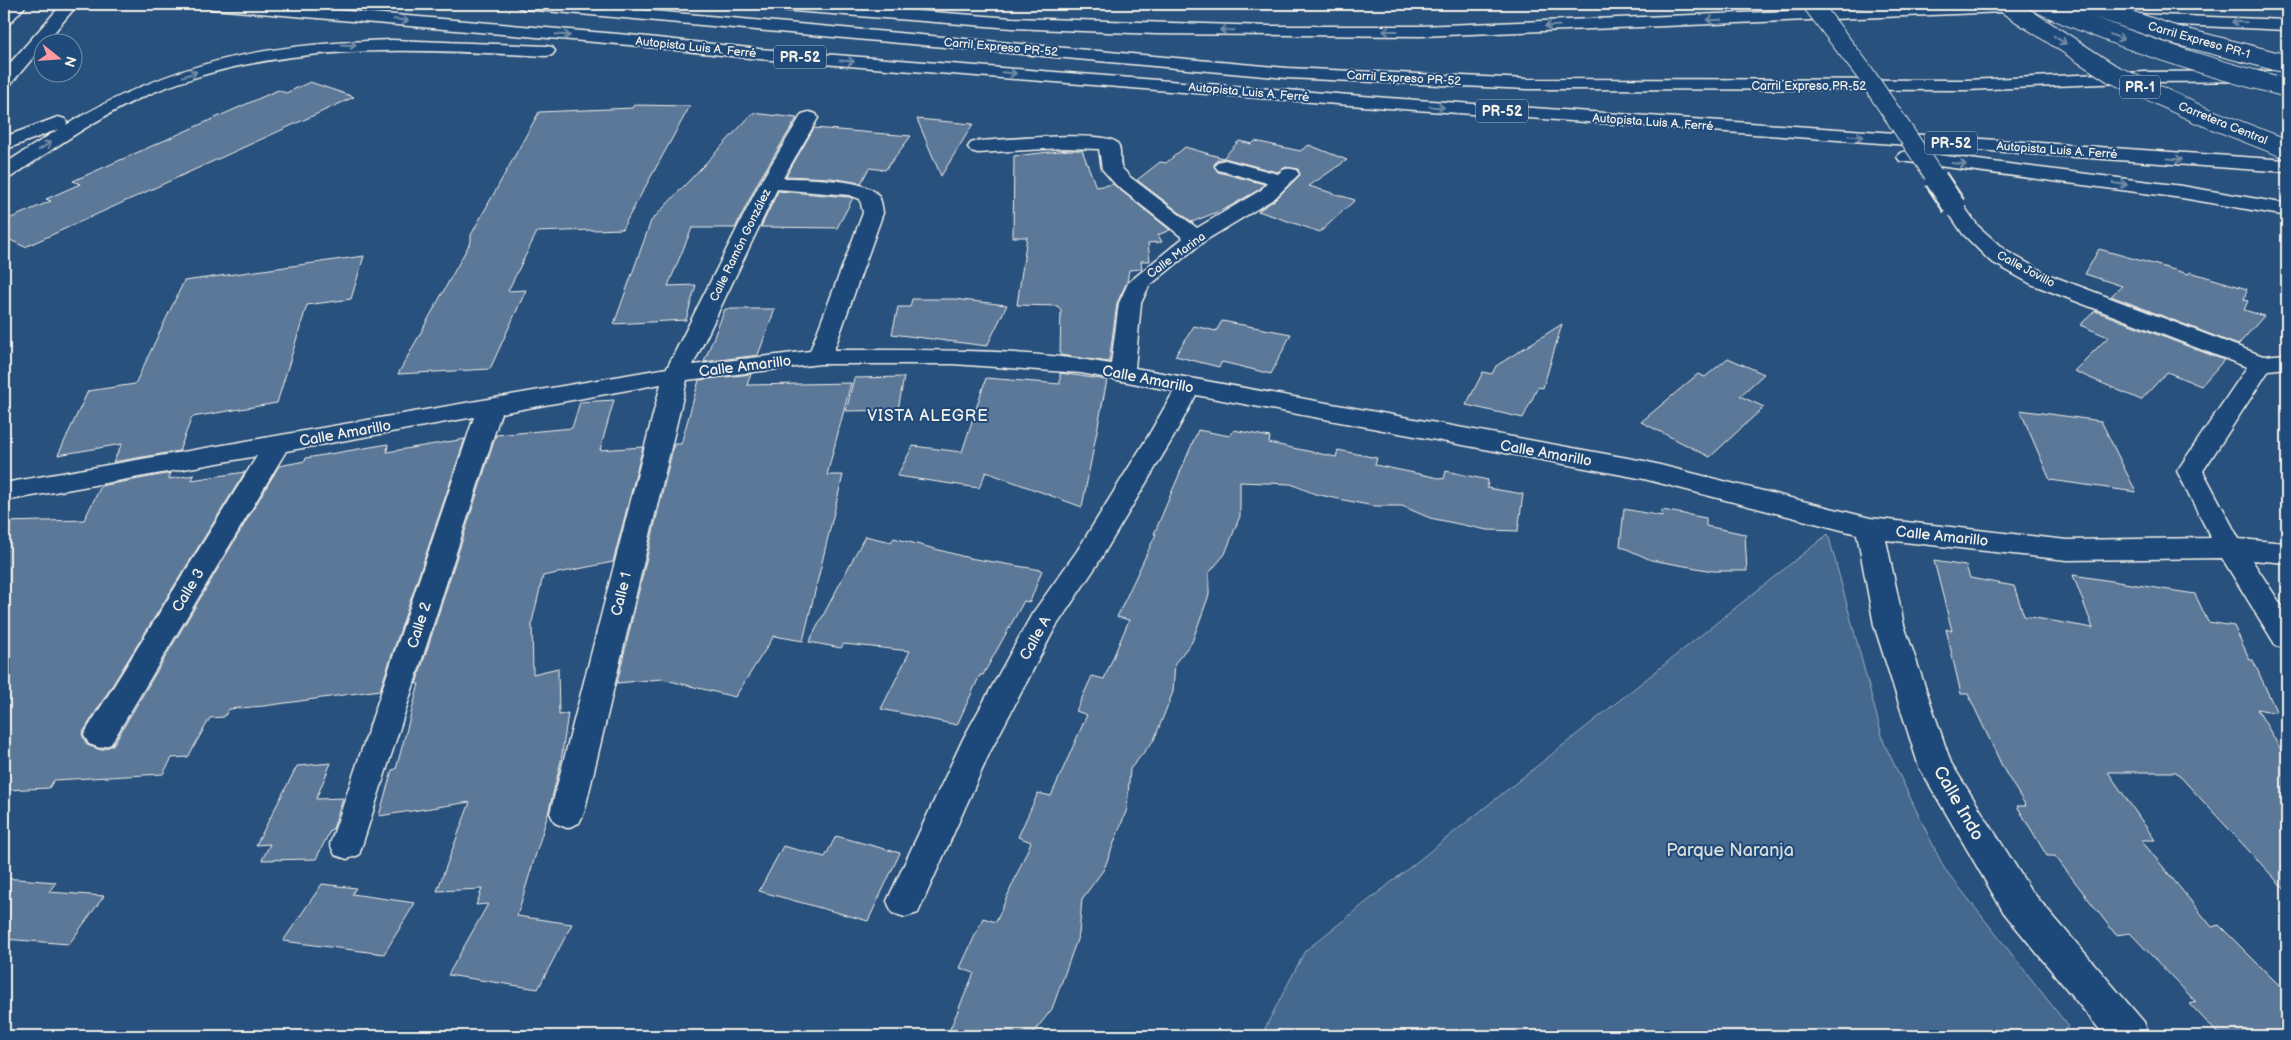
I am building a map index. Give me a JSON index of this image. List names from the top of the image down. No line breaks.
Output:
{"streets":{"main road":["Carril Expreso PR-1","Autopista Luis A. Ferré","Carril Expreso PR-52","PR-52","PR-1","Carretera Central","Calle Ramón González","Calle Marina","Calle Jovillo","Calle Amarillo","Calle 3","Calle 1","Calle 2","Calle A","Calle Indo"]},"crossings":[["Calle Ramón González","Calle Amarillo"],["Calle Ramón González","Calle 1"],["Calle Marina","Calle Amarillo"],["Calle Amarillo","Calle 3"],["Calle Amarillo","Calle 1"],["Calle Amarillo","Calle 2"],["Calle Amarillo","Calle A"],["Calle Amarillo","Calle Indo"]],"districts":["VISTA ALEGRE"],"parks":["Parque Naranja"],"north":"right"}
